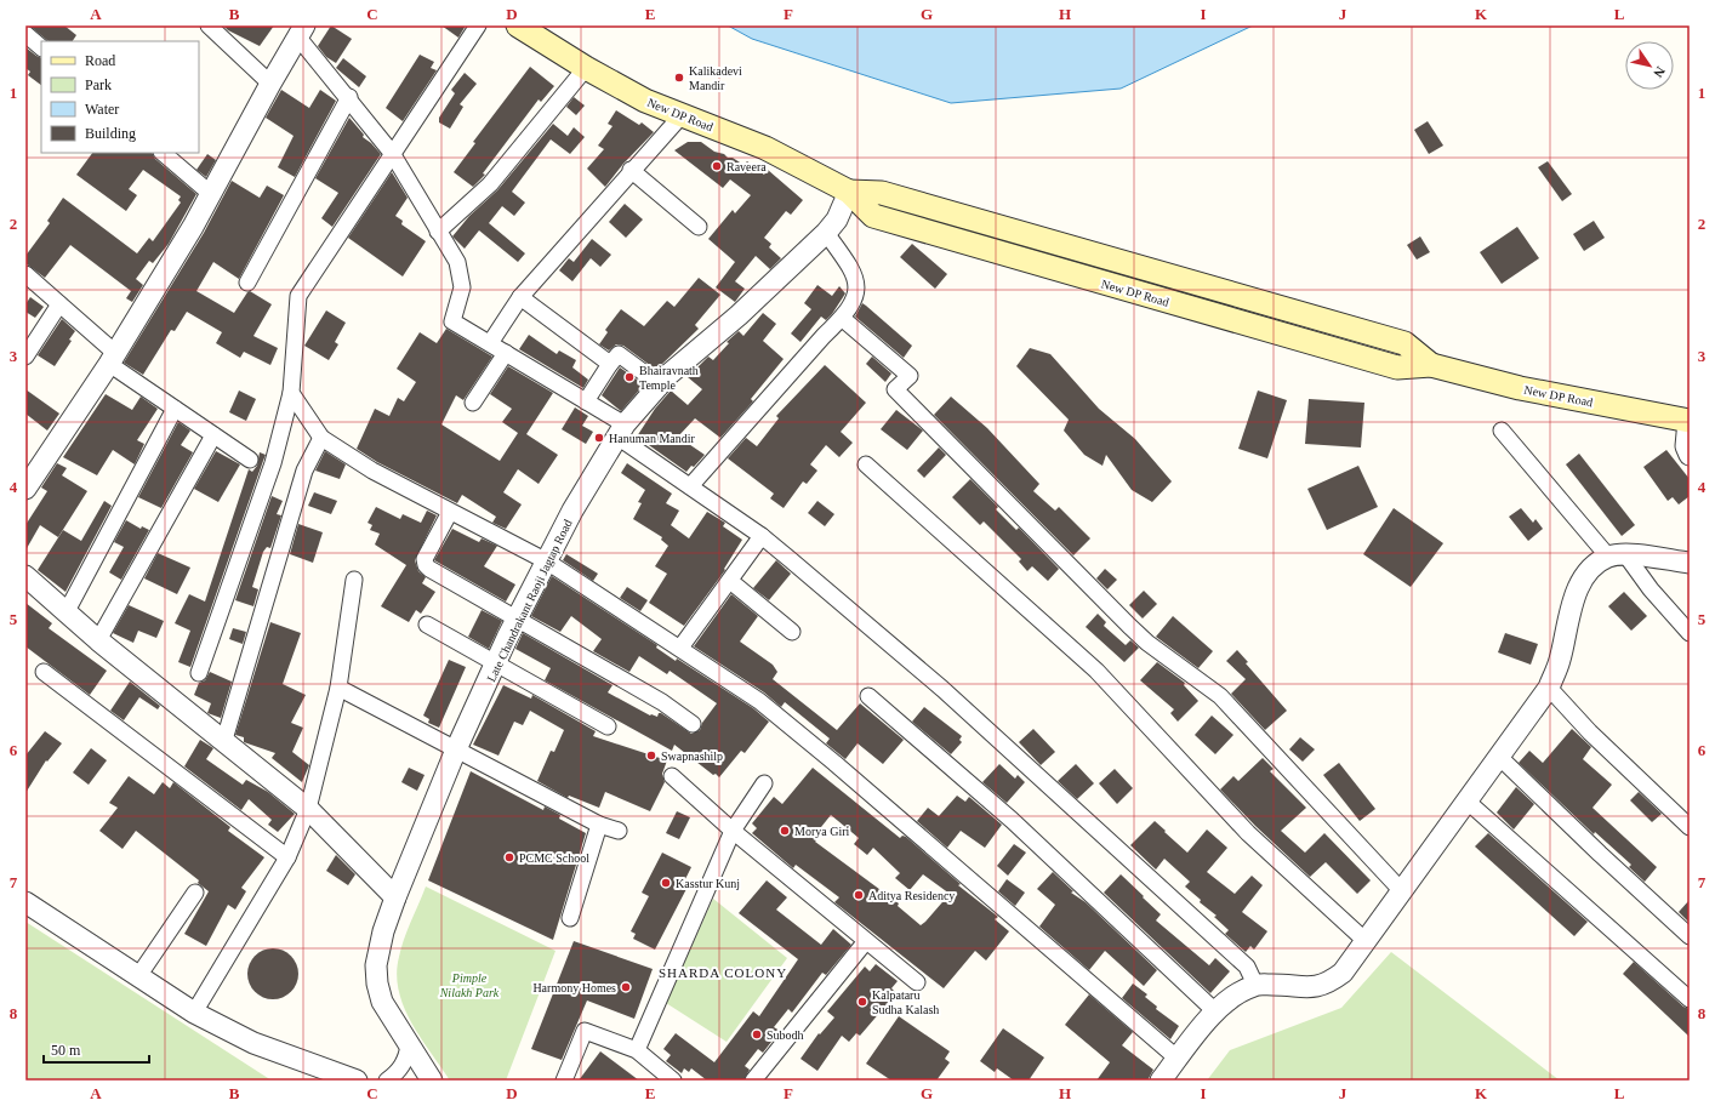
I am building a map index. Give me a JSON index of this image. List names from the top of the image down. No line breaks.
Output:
{"streets":{"main road":["New DP Road"],"street":["Late Chandrakant Raoji Jagtap Road"]},"crossings":[["New DP Road","Late Chandrakant Raoji Jagtap Road"]],"districts":["SHARDA COLONY"],"parks":["Pimple Nilakh Park"],"places":["Kalikadevi Mandir","Raveera","Bhairavnath Temple","Hanuman Mandir","Swapnashilp","Morya Giri","PCMC School","Kasstur Kunj","Aditya Residency","Harmony Homes","Kalpataru Sudha Kalash","Subodh"],"legend":["Road","Park","Water","Building"],"scale_bar":"50 m","north":"bottom right","grid":{"columns":["A","B","C","D","E","F","G","H","I","J","K","L"],"rows":["1","2","3","4","5","6","7","8"]}}
